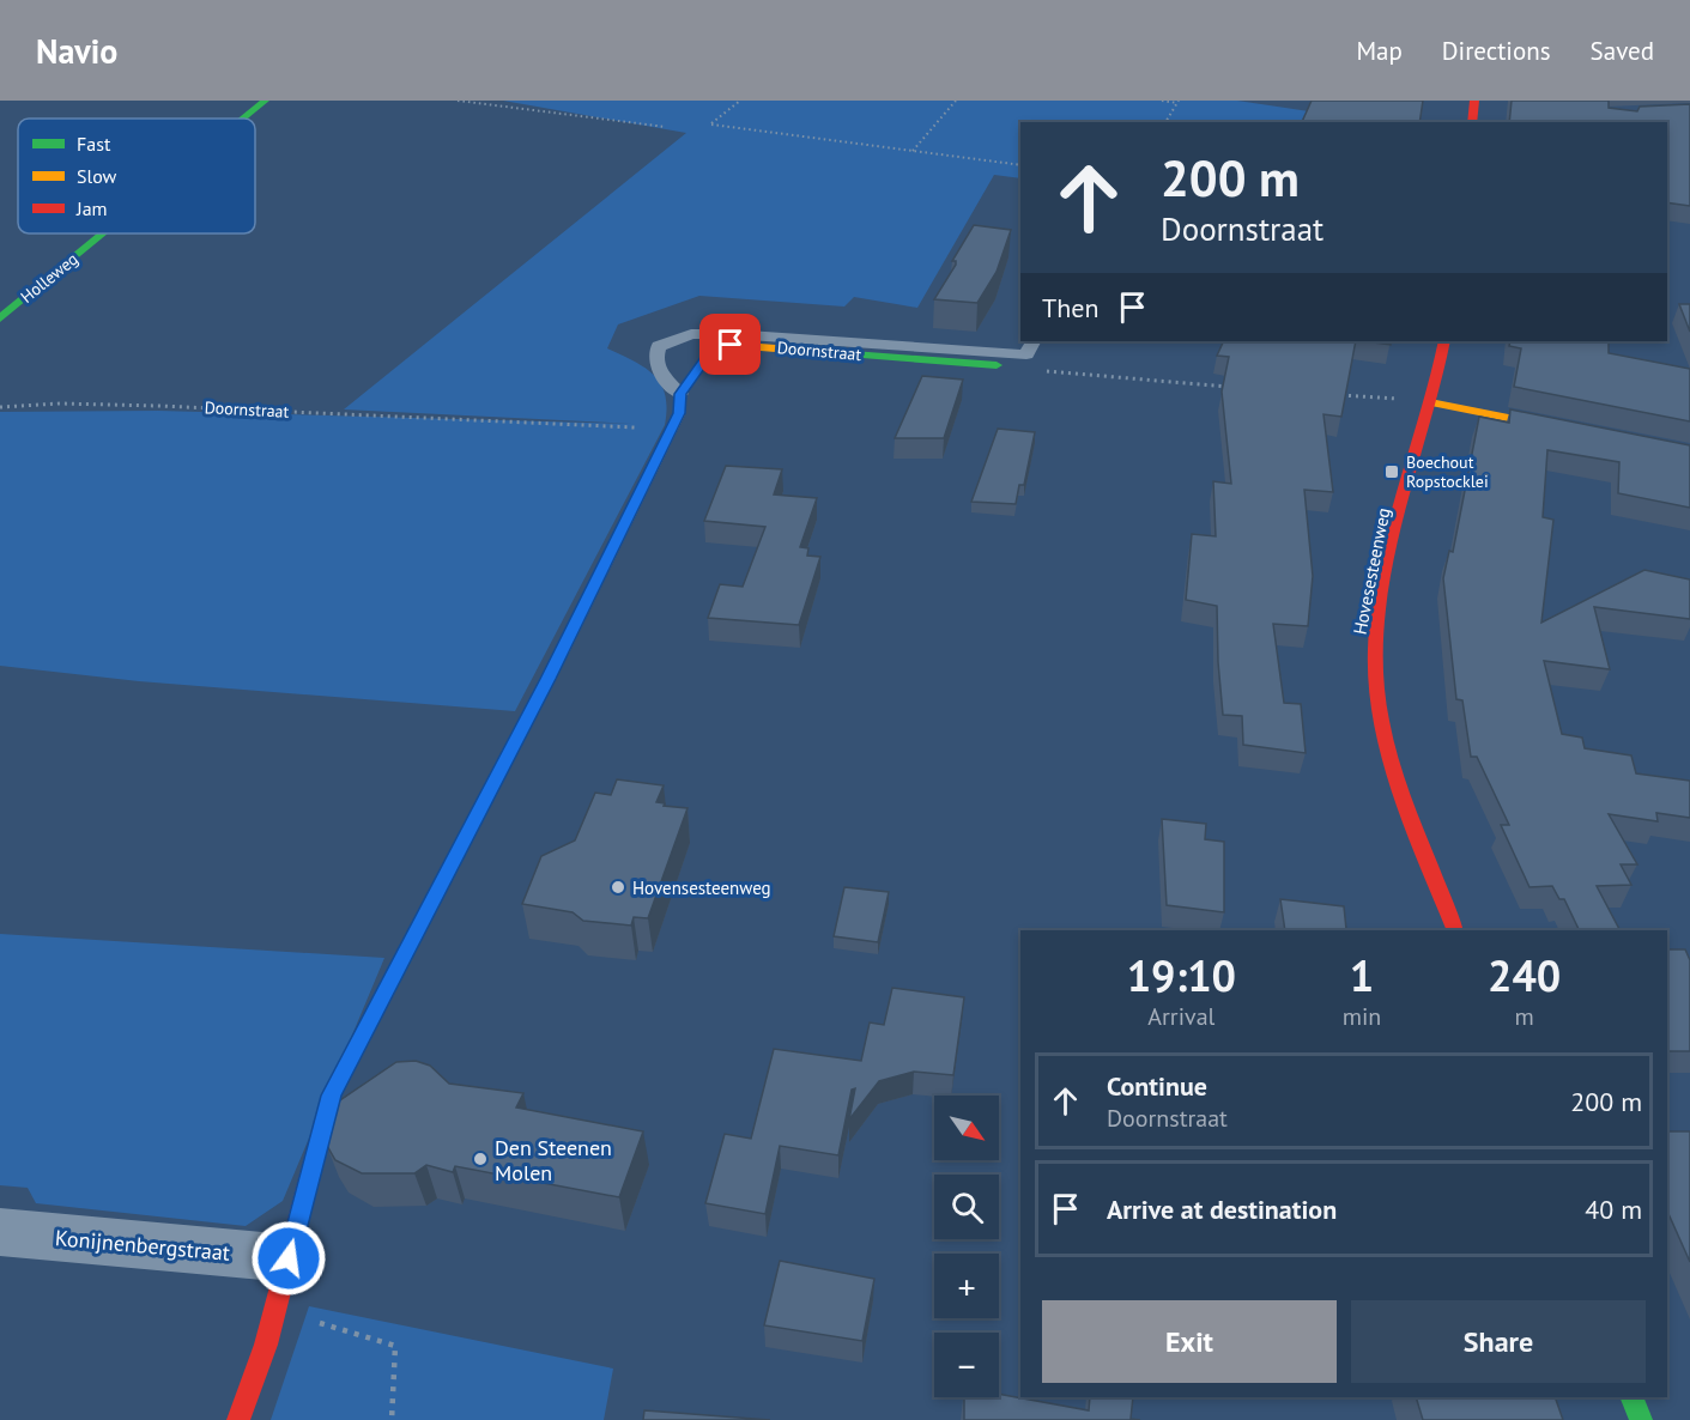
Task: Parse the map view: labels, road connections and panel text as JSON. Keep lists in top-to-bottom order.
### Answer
{
  "streets": {
    "street": [
      "Holleweg",
      "Doornstraat",
      "Hovesesteenweg",
      "Konijnenbergstraat"
    ]
  },
  "places": {
    "transit": ["Boechout Ropstocklei"],
    "other": ["Hovensesteenweg", "Den Steenen Molen"]
  },
  "legend": ["Fast", "Slow", "Jam"],
  "north": "bottom right",
  "page": {
    "header": "Navio",
    "nav": ["Map", "Directions", "Saved"],
    "turn": ["200 m", "Doornstraat"],
    "then": "Then",
    "eta": [
      "19:10",
      "Arrival",
      "1",
      "min",
      "240",
      "m"
    ],
    "list": [
      {
        "name": "Continue",
        "note": "Doornstraat",
        "value": "200 m"
      },
      {
        "name": "Arrive at destination",
        "value": "40 m"
      }
    ],
    "map_buttons": ["+", "−"],
    "buttons": ["Exit", "Share"]
  }
}
